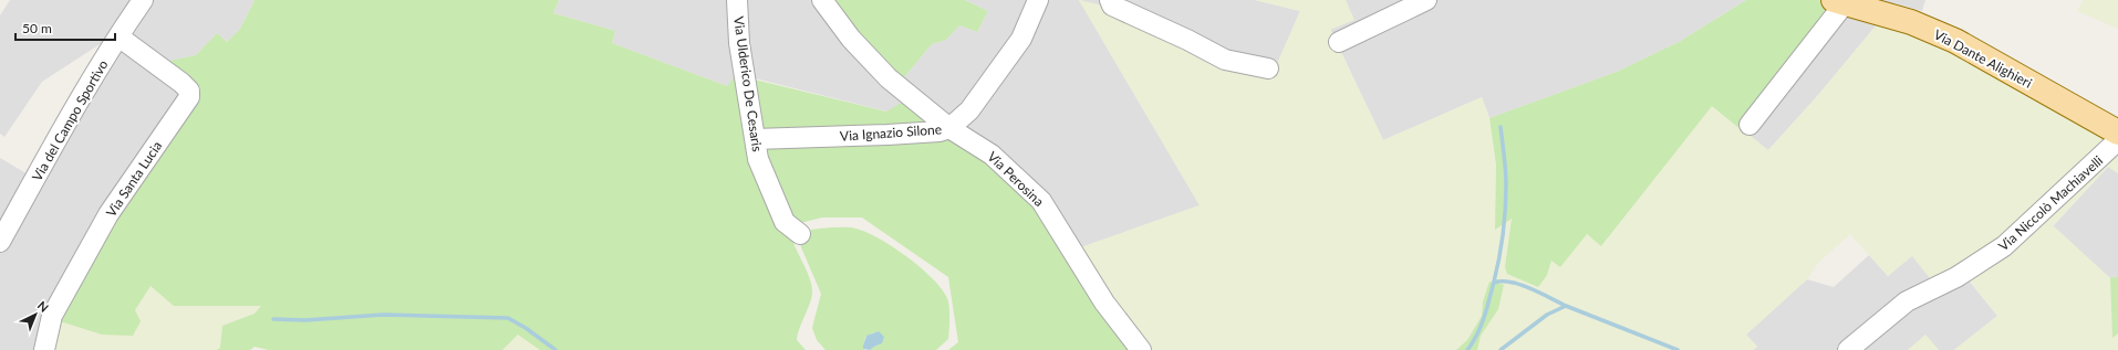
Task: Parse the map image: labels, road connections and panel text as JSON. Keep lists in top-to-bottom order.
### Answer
{
  "streets": {
    "main road": ["Via Dante Alighieri"],
    "street": [
      "Via Ulderico De Cesaris",
      "Via del Campo Sportivo",
      "Via Ignazio Silone",
      "Via Santa Lucia",
      "Via Perosina",
      "Via Niccolò Machiavelli"
    ]
  },
  "crossings": [
    ["Via Ulderico De Cesaris", "Via Ignazio Silone"],
    ["Via del Campo Sportivo", "Via Santa Lucia"],
    ["Via Ignazio Silone", "Via Perosina"]
  ],
  "scale_bar": "50 m",
  "north": "top right"
}
